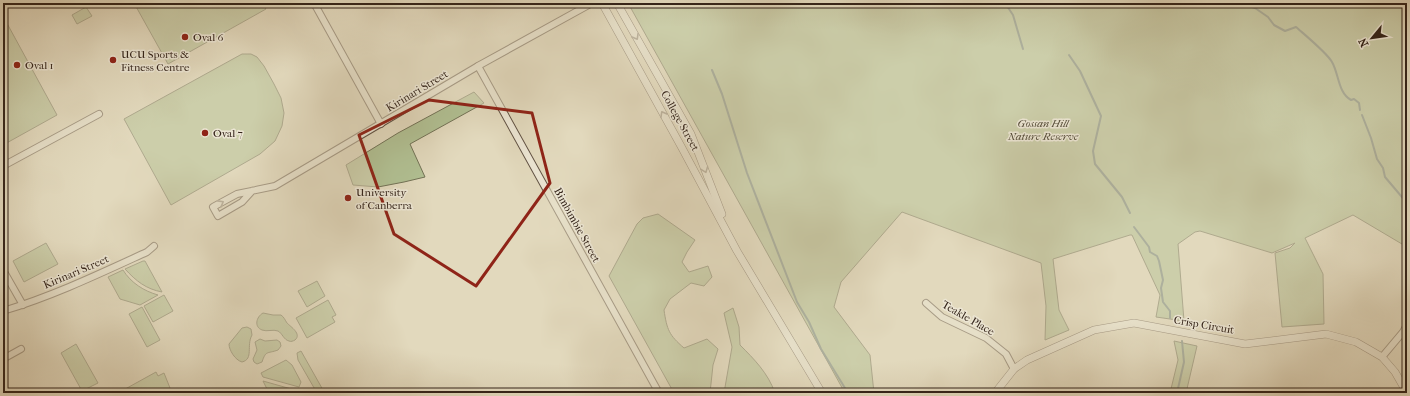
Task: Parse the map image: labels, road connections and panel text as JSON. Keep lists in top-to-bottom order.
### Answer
{
  "streets": {
    "street": [
      "Kirinari Street",
      "College Street",
      "Bimbimbie Street",
      "Teakle Place",
      "Crisp Circuit"
    ]
  },
  "crossings": [
    ["Kirinari Street", "Bimbimbie Street"],
    ["Teakle Place", "Crisp Circuit"]
  ],
  "parks": ["Gossan Hill Nature Reserve"],
  "places": [
    "Oval 6",
    "UCU Sports & Fitness Centre",
    "Oval 1",
    "Oval 7",
    "University of Canberra"
  ],
  "north": "bottom left"
}
